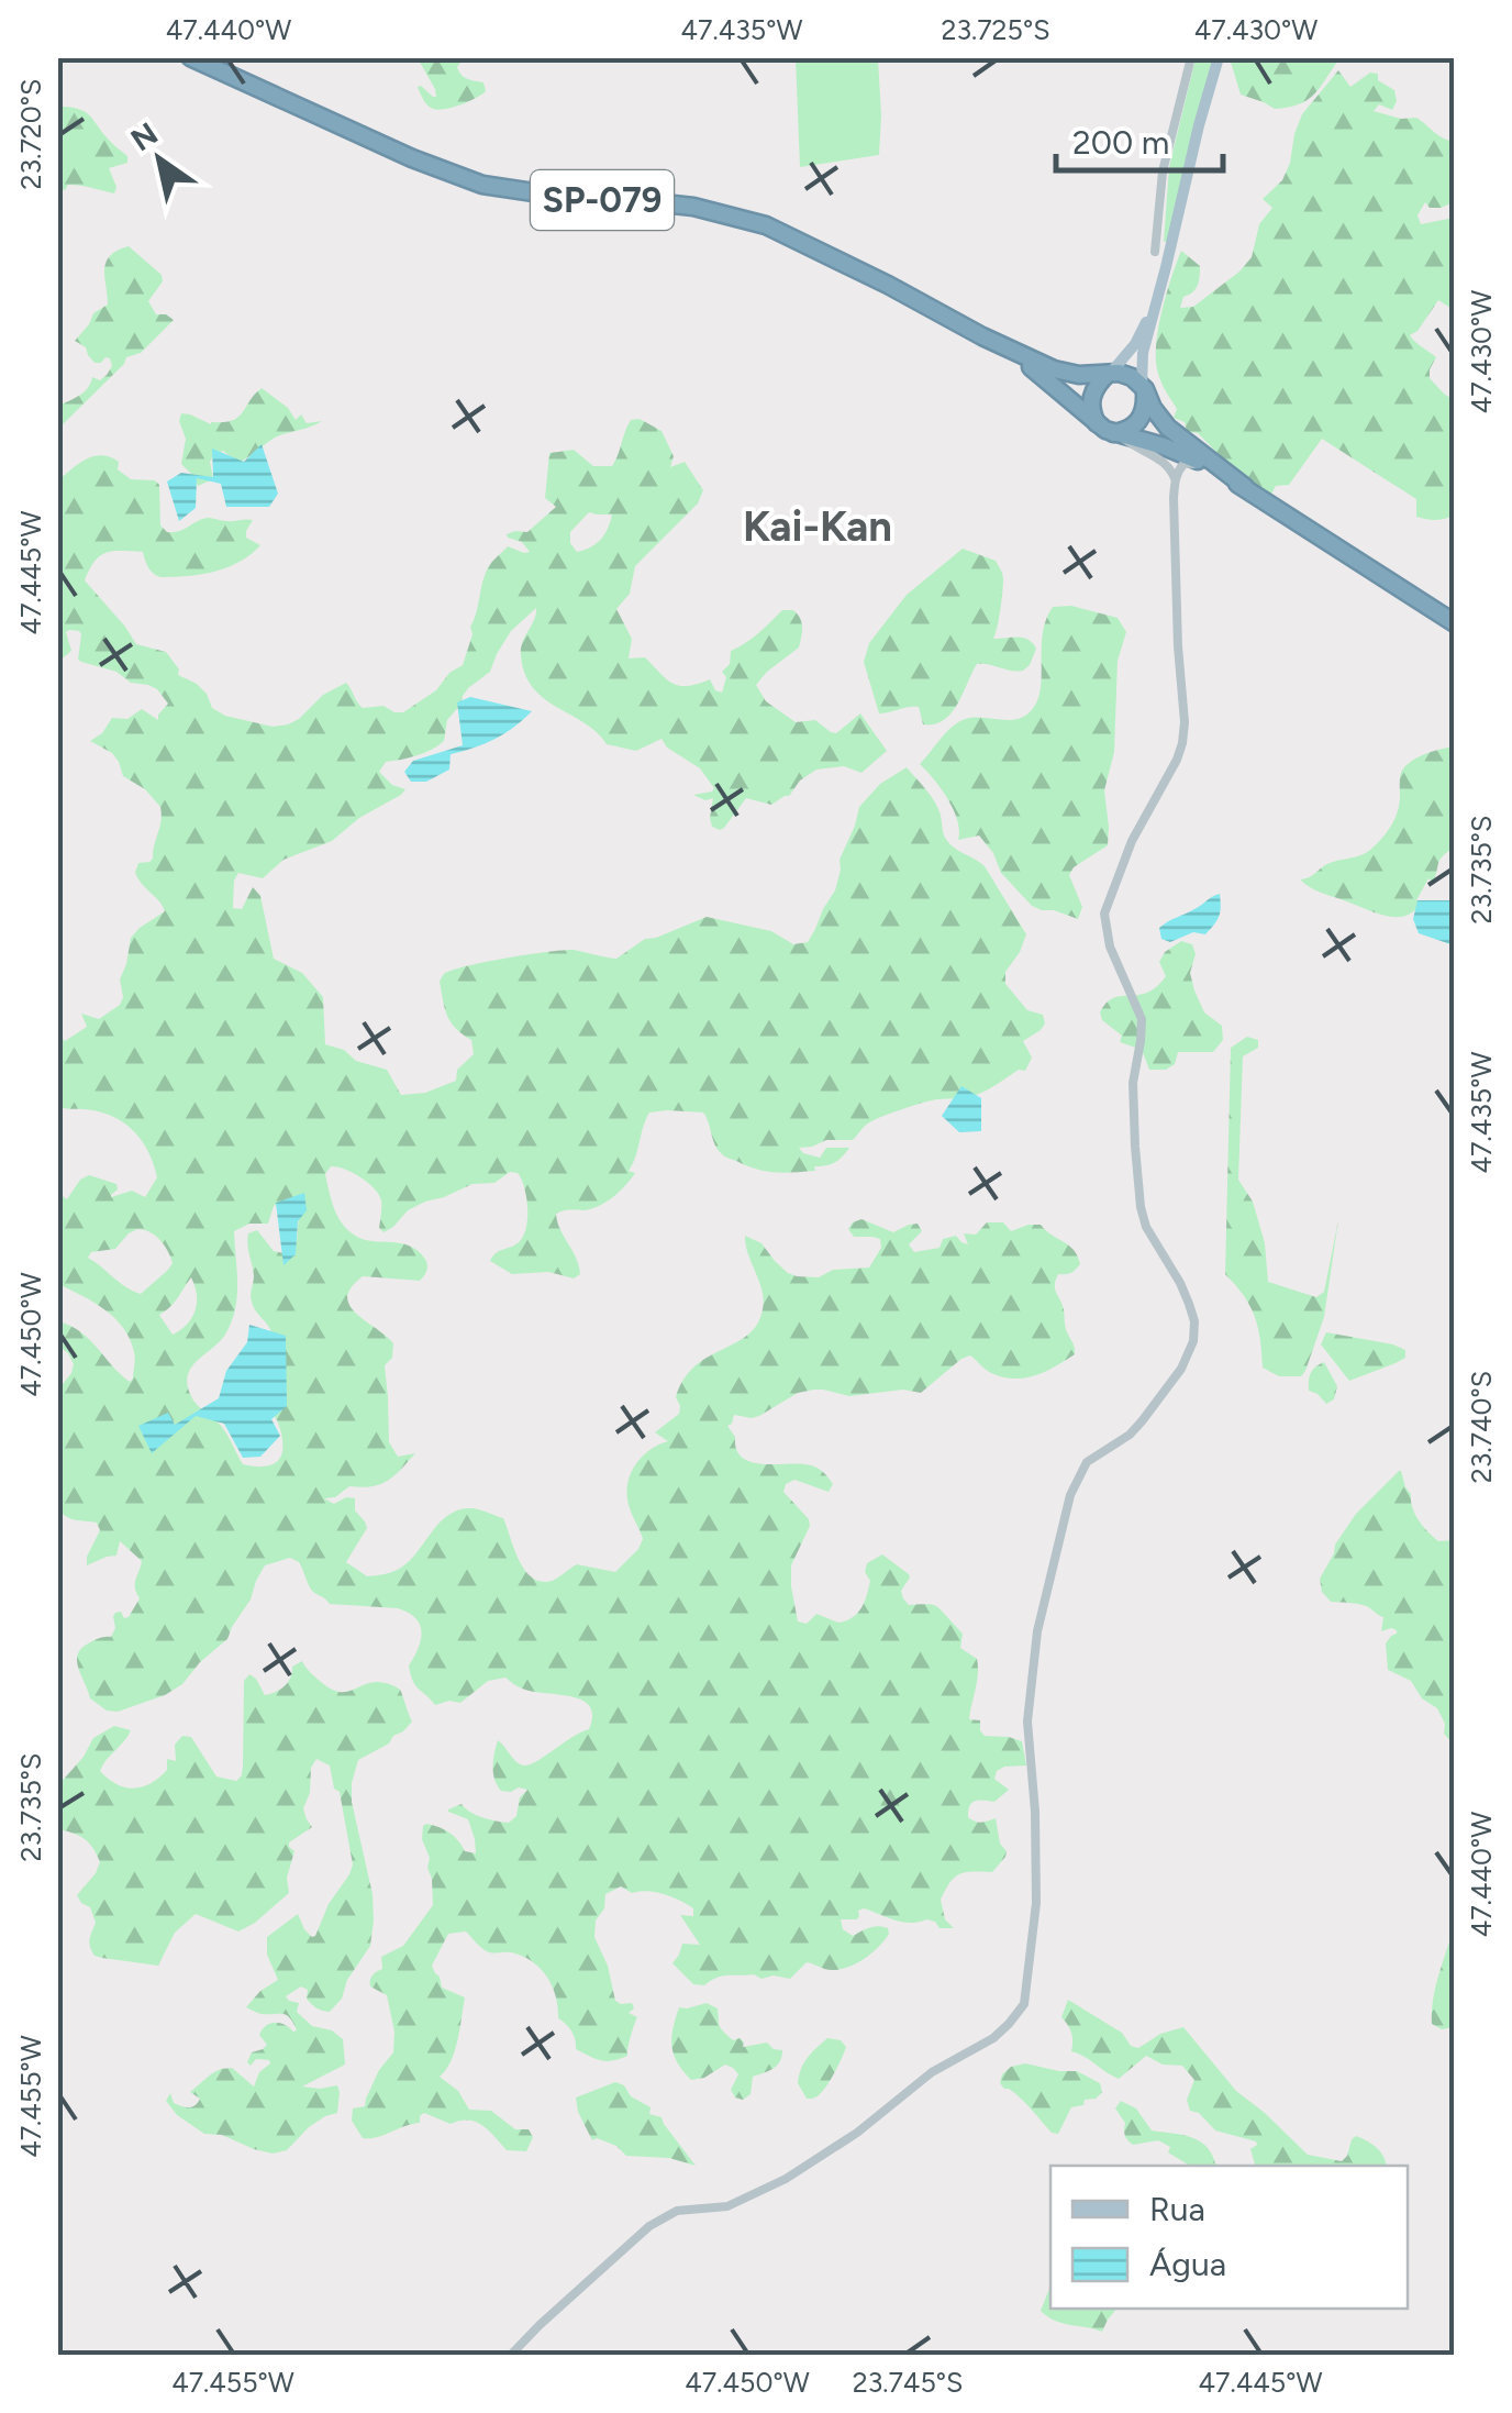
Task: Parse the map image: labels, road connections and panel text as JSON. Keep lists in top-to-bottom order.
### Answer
{
  "streets": {
    "highway": ["SP-079"]
  },
  "districts": ["Kai-Kan"],
  "legend": ["Rua", "Água"],
  "scale_bar": "200 m",
  "north": "top left",
  "coordinates": [
    "47.440°W",
    "47.435°W",
    "23.725°S",
    "47.430°W",
    "23.720°S",
    "47.445°W",
    "23.735°S",
    "47.450°W",
    "23.740°S",
    "47.455°W",
    "23.745°S"
  ]
}
